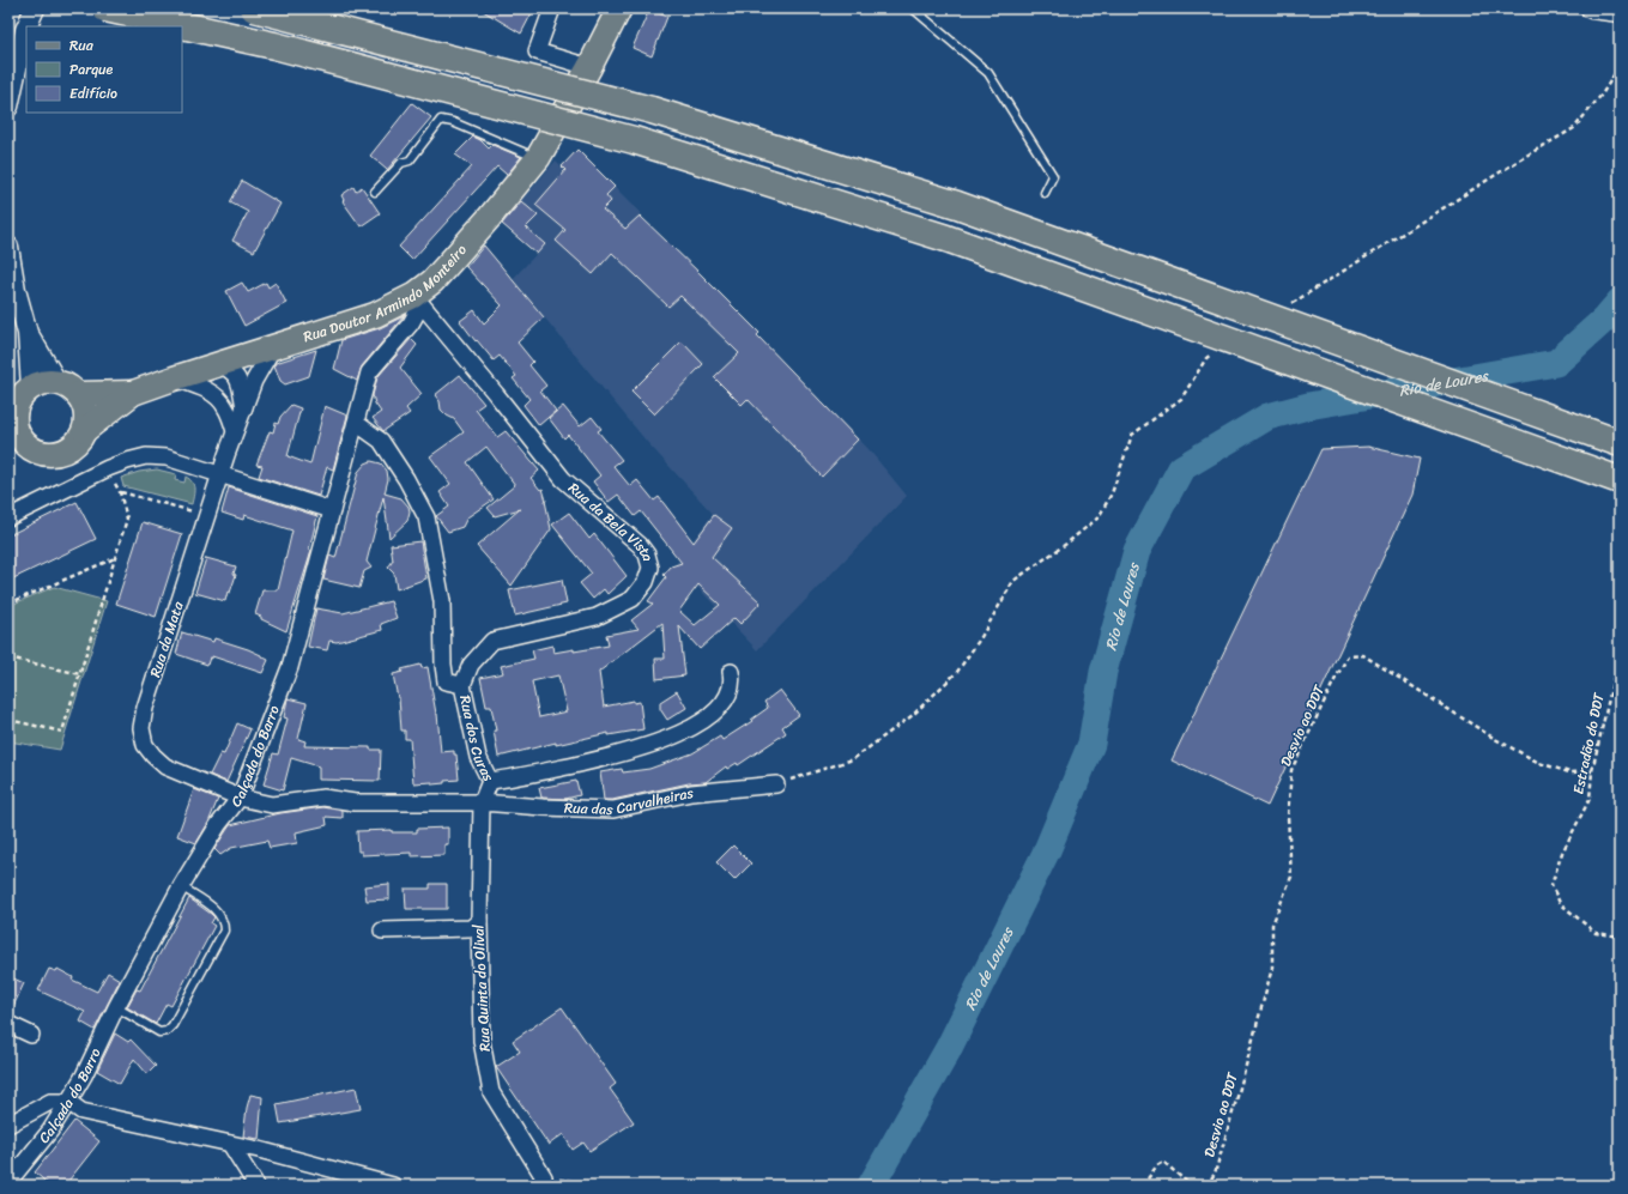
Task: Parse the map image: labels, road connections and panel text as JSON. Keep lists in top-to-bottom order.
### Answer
{
  "streets": {
    "main road": ["Rua Doutor Armindo Monteiro"],
    "street": [
      "Rua da Bela Vista",
      "Rua da Mata",
      "Rua dos Curas",
      "Calçada do Barro",
      "Rua das Carvalheiras",
      "Rua Quinta do Olival"
    ],
    "path": ["Desvio ao DDT", "Estradão do DDT"]
  },
  "crossings": [
    ["Rua Doutor Armindo Monteiro", "Rua da Bela Vista"],
    ["Rua Doutor Armindo Monteiro", "Rua da Mata"],
    ["Rua Doutor Armindo Monteiro", "Calçada do Barro"],
    ["Rua da Bela Vista", "Rua dos Curas"],
    ["Rua da Bela Vista", "Calçada do Barro"],
    ["Rua da Mata", "Calçada do Barro"],
    ["Rua da Mata", "Rua das Carvalheiras"],
    ["Desvio ao DDT", "Estradão do DDT"],
    ["Rua dos Curas", "Calçada do Barro"],
    ["Calçada do Barro", "Rua das Carvalheiras"],
    ["Rua das Carvalheiras", "Rua Quinta do Olival"]
  ],
  "water": ["Rio de Loures"],
  "legend": ["Rua", "Parque", "Edifício"]
}
